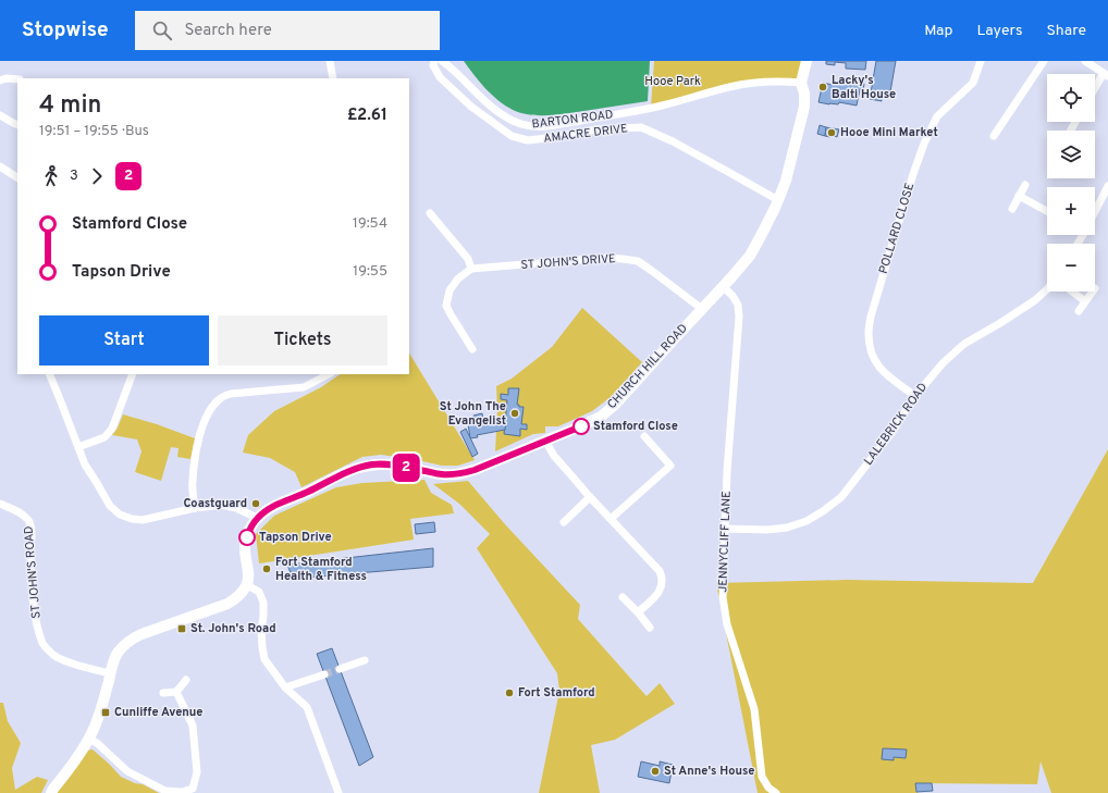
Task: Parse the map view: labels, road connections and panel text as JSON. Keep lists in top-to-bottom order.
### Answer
{
  "streets": {
    "street": [
      "BARTON ROAD",
      "AMACRE DRIVE",
      "POLLARD CLOSE",
      "ST JOHN'S DRIVE",
      "CHURCH HILL ROAD",
      "LALEBRICK ROAD",
      "JENNYCLIFF LANE",
      "ST JOHN'S ROAD"
    ]
  },
  "crossings": [
    ["BARTON ROAD", "CHURCH HILL ROAD"],
    ["AMACRE DRIVE", "CHURCH HILL ROAD"],
    ["POLLARD CLOSE", "LALEBRICK ROAD"],
    ["ST JOHN'S DRIVE", "CHURCH HILL ROAD"],
    ["CHURCH HILL ROAD", "JENNYCLIFF LANE"],
    ["LALEBRICK ROAD", "JENNYCLIFF LANE"]
  ],
  "parks": ["Hooe Park"],
  "places": {
    "other": [
      "Lacky's Balti House",
      "Hooe Mini Market",
      "St John The Evangelist",
      "Stamford Close",
      "Coastguard",
      "Tapson Drive",
      "Fort Stamford Health & Fitness",
      "Fort Stamford",
      "St Anne's House"
    ],
    "transit": ["St. John's Road", "Cunliffe Avenue"]
  },
  "lines": ["bus line 2"],
  "page": {
    "header": "Stopwise",
    "search": "Search here",
    "nav": ["Map", "Layers", "Share"],
    "on_map": "2",
    "map_buttons": ["+", "−"],
    "heading": ["4 min", "19:51 – 19:55 · Bus", "£2.61"],
    "legs": ["3", "2"],
    "list": [
      {
        "name": "Stamford Close",
        "value": "19:54"
      },
      {
        "name": "Tapson Drive",
        "value": "19:55"
      }
    ],
    "buttons": ["Start", "Tickets"]
  }
}
